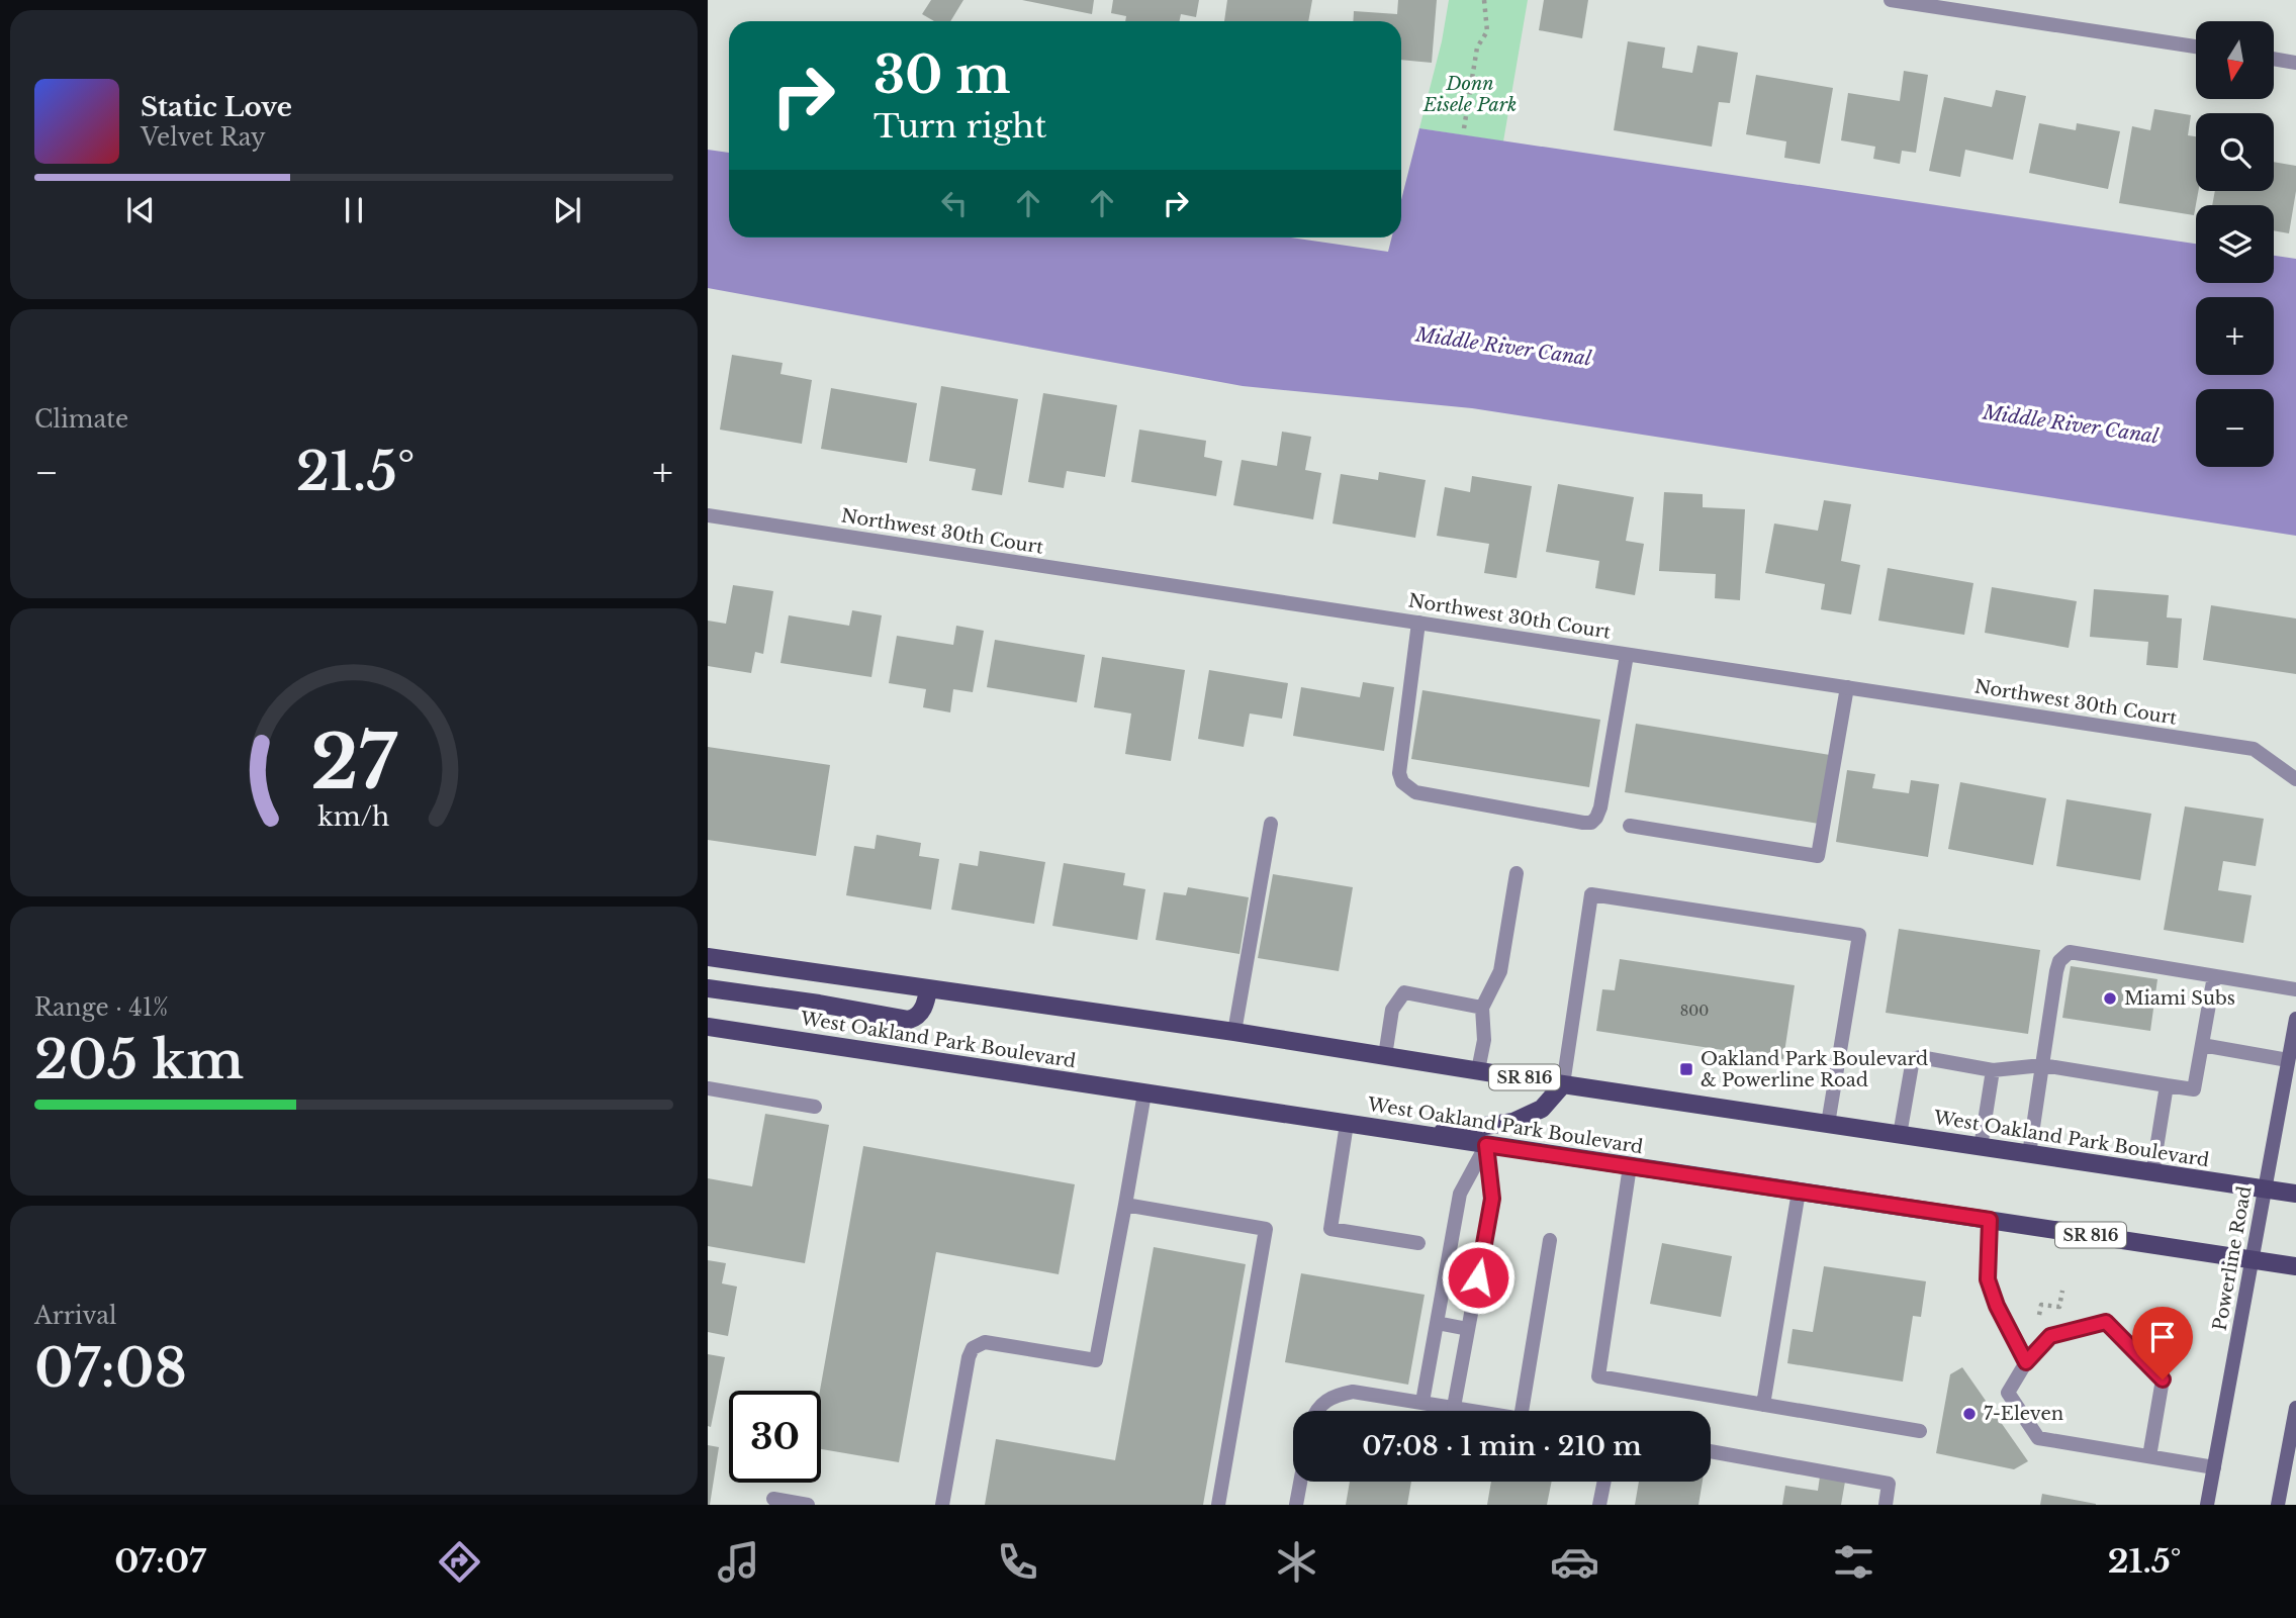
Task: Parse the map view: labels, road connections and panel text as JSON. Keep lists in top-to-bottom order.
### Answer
{
  "streets": {
    "main road": ["West Oakland Park Boulevard", "SR 816", "Powerline Road"],
    "street": ["Northwest 30th Court"]
  },
  "crossings": [
    ["West Oakland Park Boulevard", "Powerline Road"]
  ],
  "water": ["Middle River Canal"],
  "parks": ["Donn Eisele Park"],
  "places": {
    "other": ["Miami Subs", "7-Eleven"],
    "transit": ["Oakland Park Boulevard & Powerline Road"]
  },
  "house_numbers": ["800"],
  "north": "bottom",
  "page": {
    "map_buttons": ["+", "−"],
    "turn": ["30 m", "Turn right"],
    "song": ["Static Love", "Velvet Ray"],
    "tile": [
      "Climate",
      ["Range · 41%", "205 km"],
      ["Arrival", "07:08"]
    ],
    "heat": ["−", "21.5°", "+"],
    "limit": "30",
    "trip": "07:08 · 1 min · 210 m",
    "tabs": ["07:07", "21.5°"],
    "gauge": ["27", "km/h"]
  }
}
